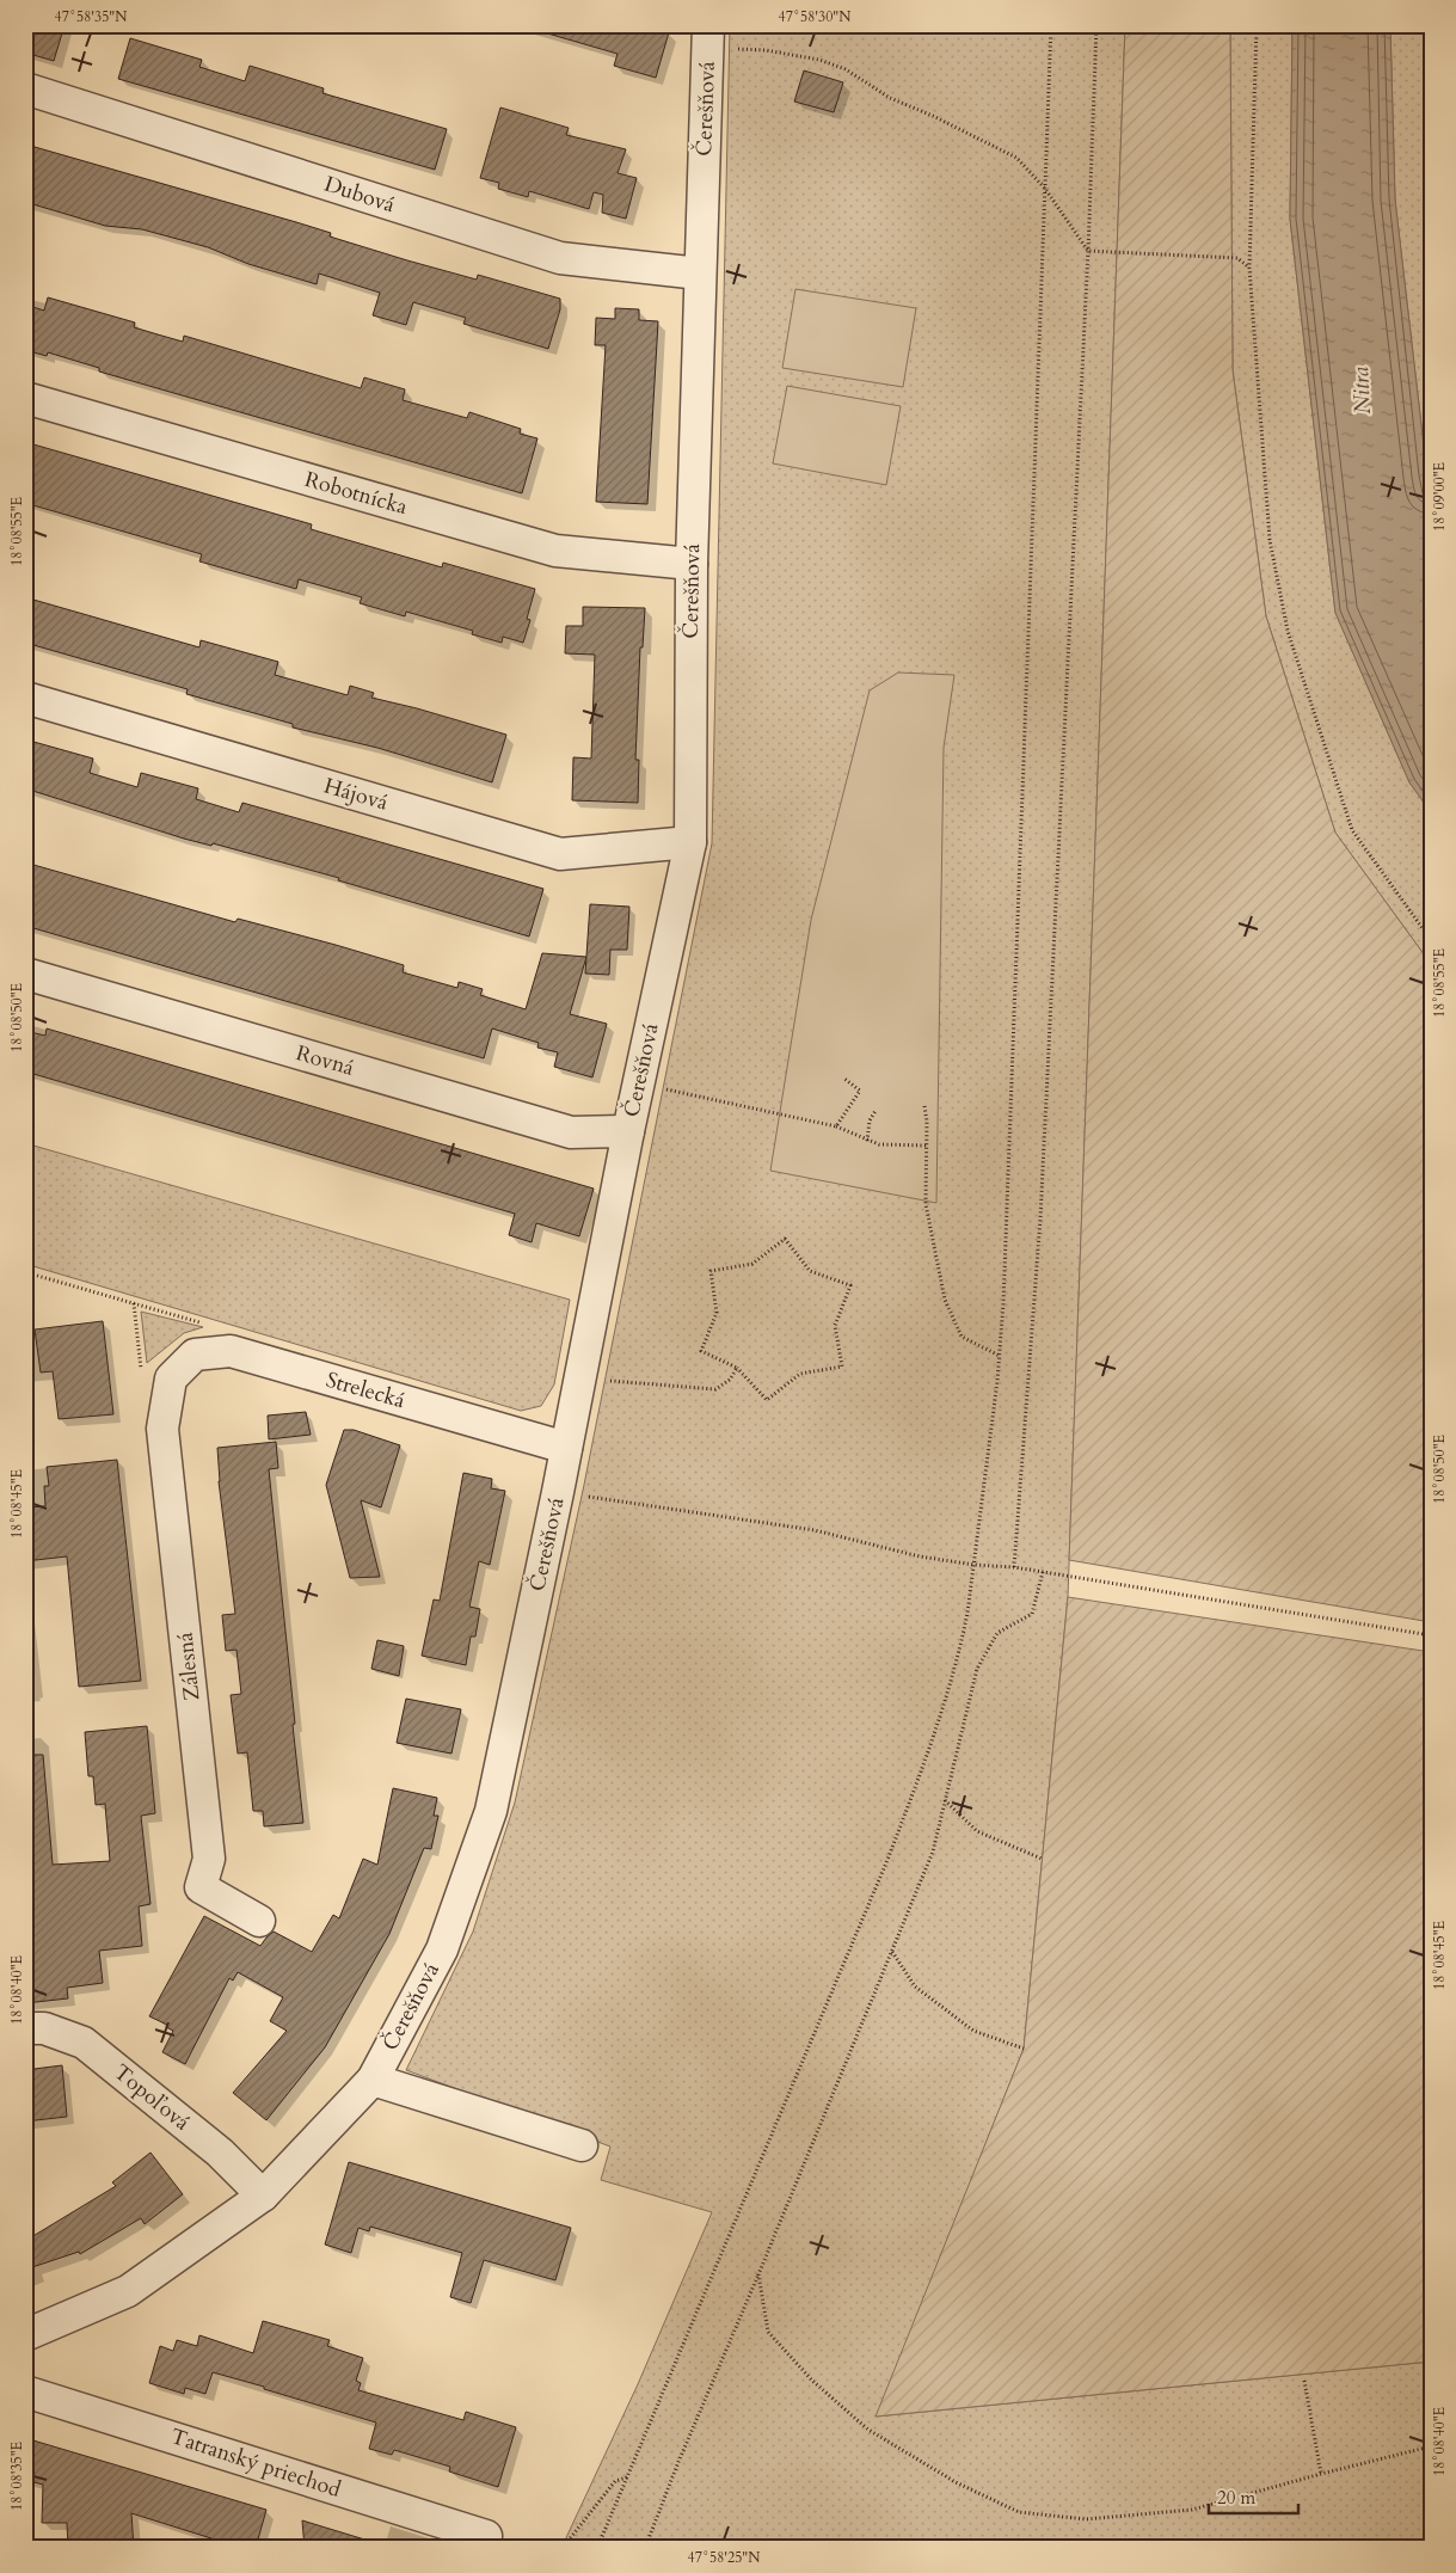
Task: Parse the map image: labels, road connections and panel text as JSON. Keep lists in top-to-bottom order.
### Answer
{
  "streets": {
    "street": [
      "Čerešňová",
      "Dubová",
      "Robotnícka",
      "Hájová",
      "Rovná",
      "Strelecká",
      "Zálesná",
      "Topoľová",
      "Tatranský priechod"
    ]
  },
  "crossings": [
    ["Čerešňová", "Dubová"],
    ["Čerešňová", "Robotnícka"],
    ["Čerešňová", "Hájová"],
    ["Čerešňová", "Rovná"],
    ["Čerešňová", "Strelecká"],
    ["Čerešňová", "Topoľová"],
    ["Strelecká", "Zálesná"]
  ],
  "water": ["Nitra"],
  "scale_bar": "20 m",
  "coordinates": [
    "47°58'35\"N",
    "47°58'30\"N",
    "18°09'00\"E",
    "18°08'55\"E",
    "18°08'50\"E",
    "18°08'45\"E",
    "18°08'40\"E",
    "18°08'35\"E",
    "47°58'25\"N"
  ]
}
